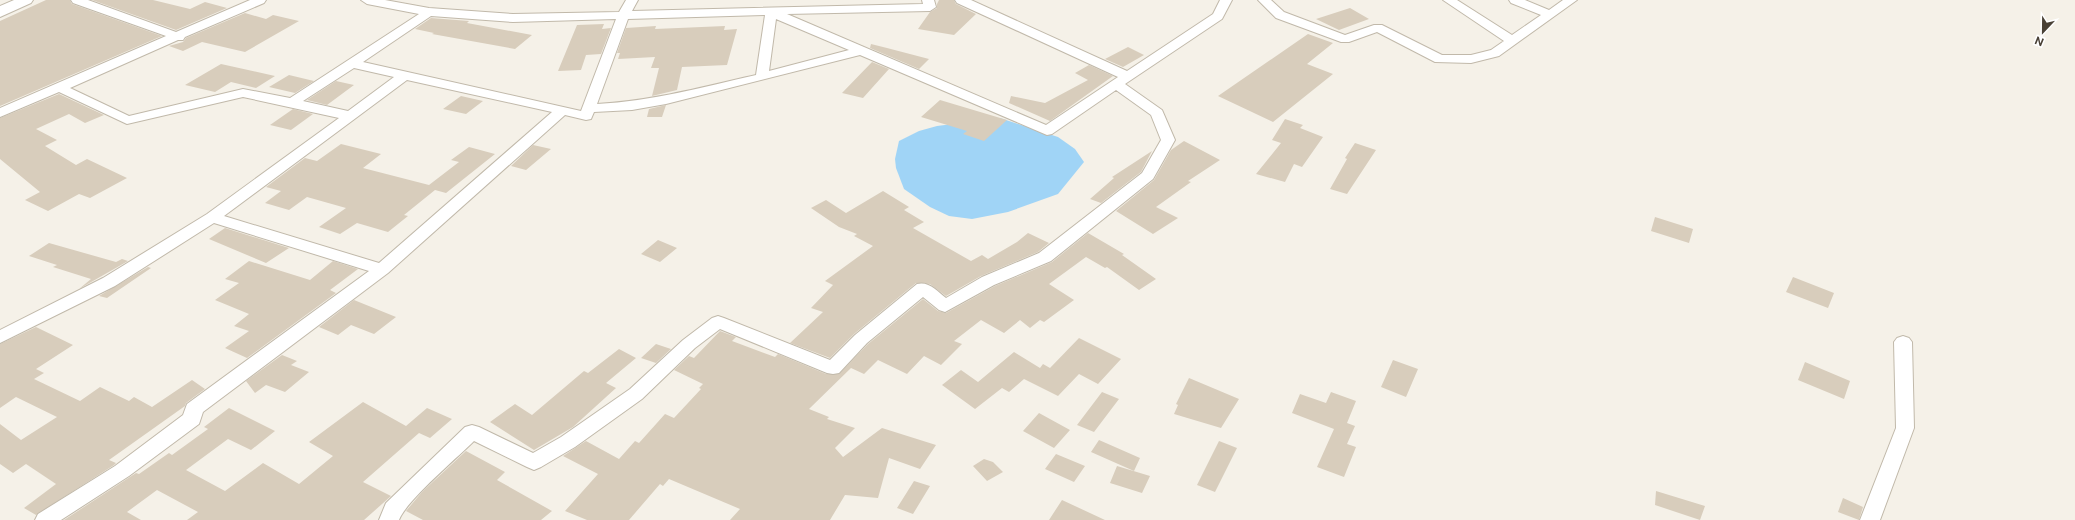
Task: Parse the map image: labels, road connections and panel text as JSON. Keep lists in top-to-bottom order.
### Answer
{
  "north": "bottom"
}
